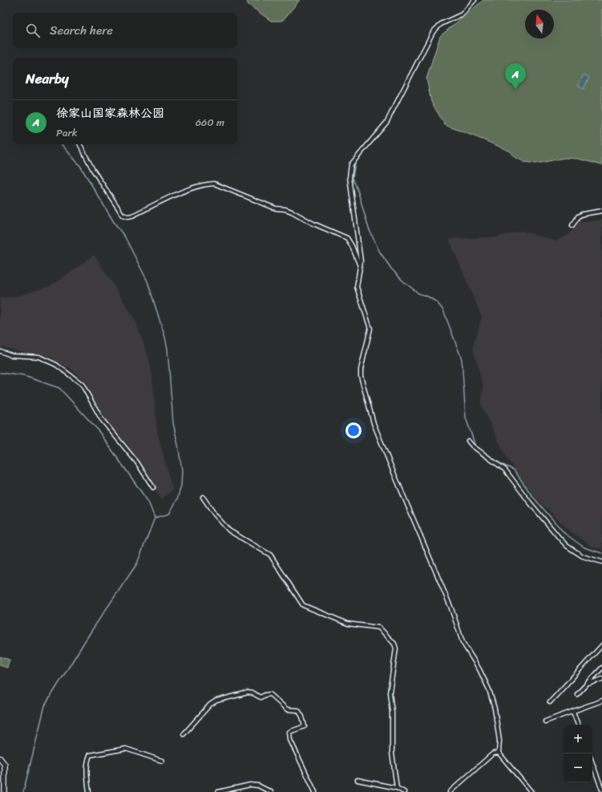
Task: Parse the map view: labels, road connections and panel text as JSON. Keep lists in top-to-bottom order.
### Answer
{
  "north": "top",
  "page": {
    "search": "Search here",
    "heading": "Nearby",
    "pins": "A",
    "list": [
      {
        "mark": "A",
        "name": "徐家山国家森林公园",
        "note": "Park",
        "value": "660 m"
      }
    ],
    "map_buttons": ["+", "−"]
  }
}
